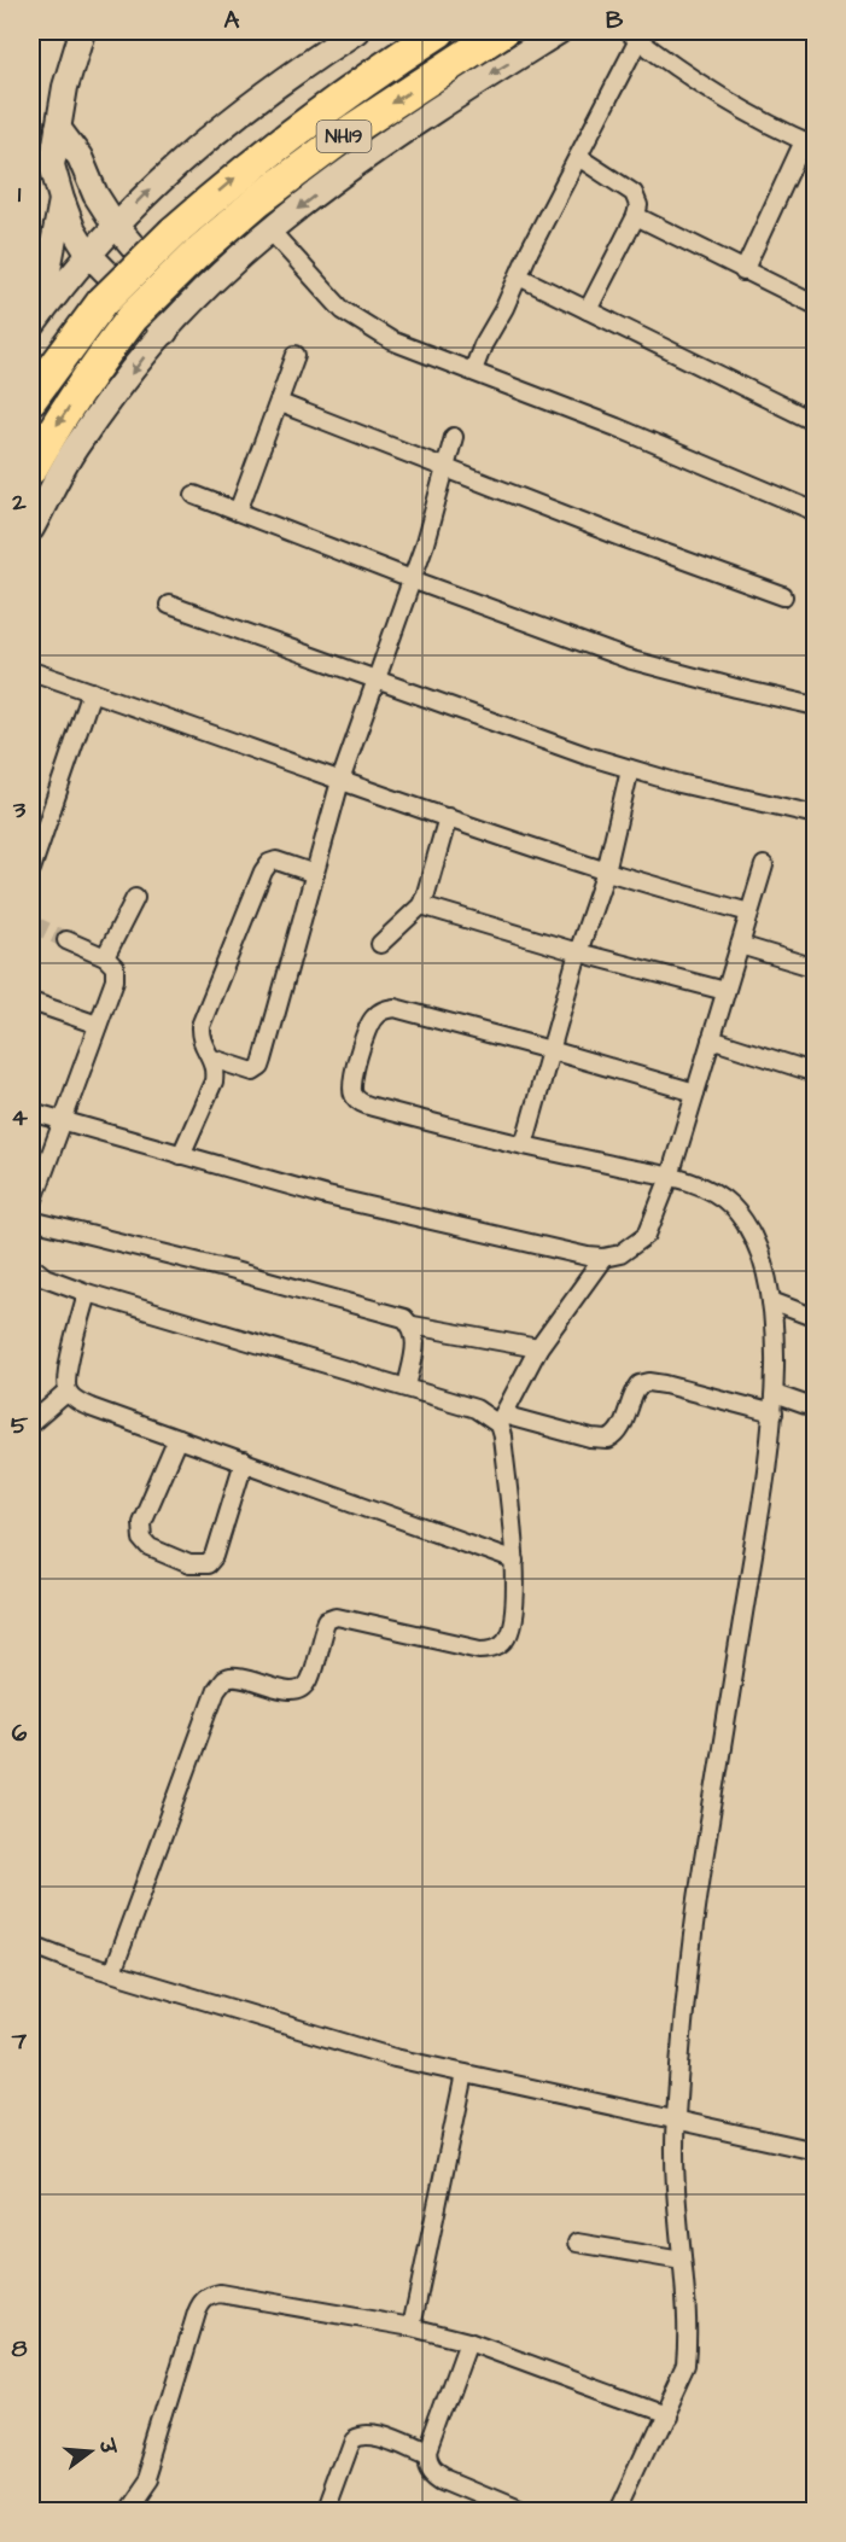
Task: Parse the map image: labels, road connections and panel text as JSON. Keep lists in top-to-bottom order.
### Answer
{
  "streets": {
    "highway": ["NH19"]
  },
  "north": "right",
  "grid": {
    "columns": ["A", "B"],
    "rows": [
      "1",
      "2",
      "3",
      "4",
      "5",
      "6",
      "7",
      "8"
    ]
  }
}
